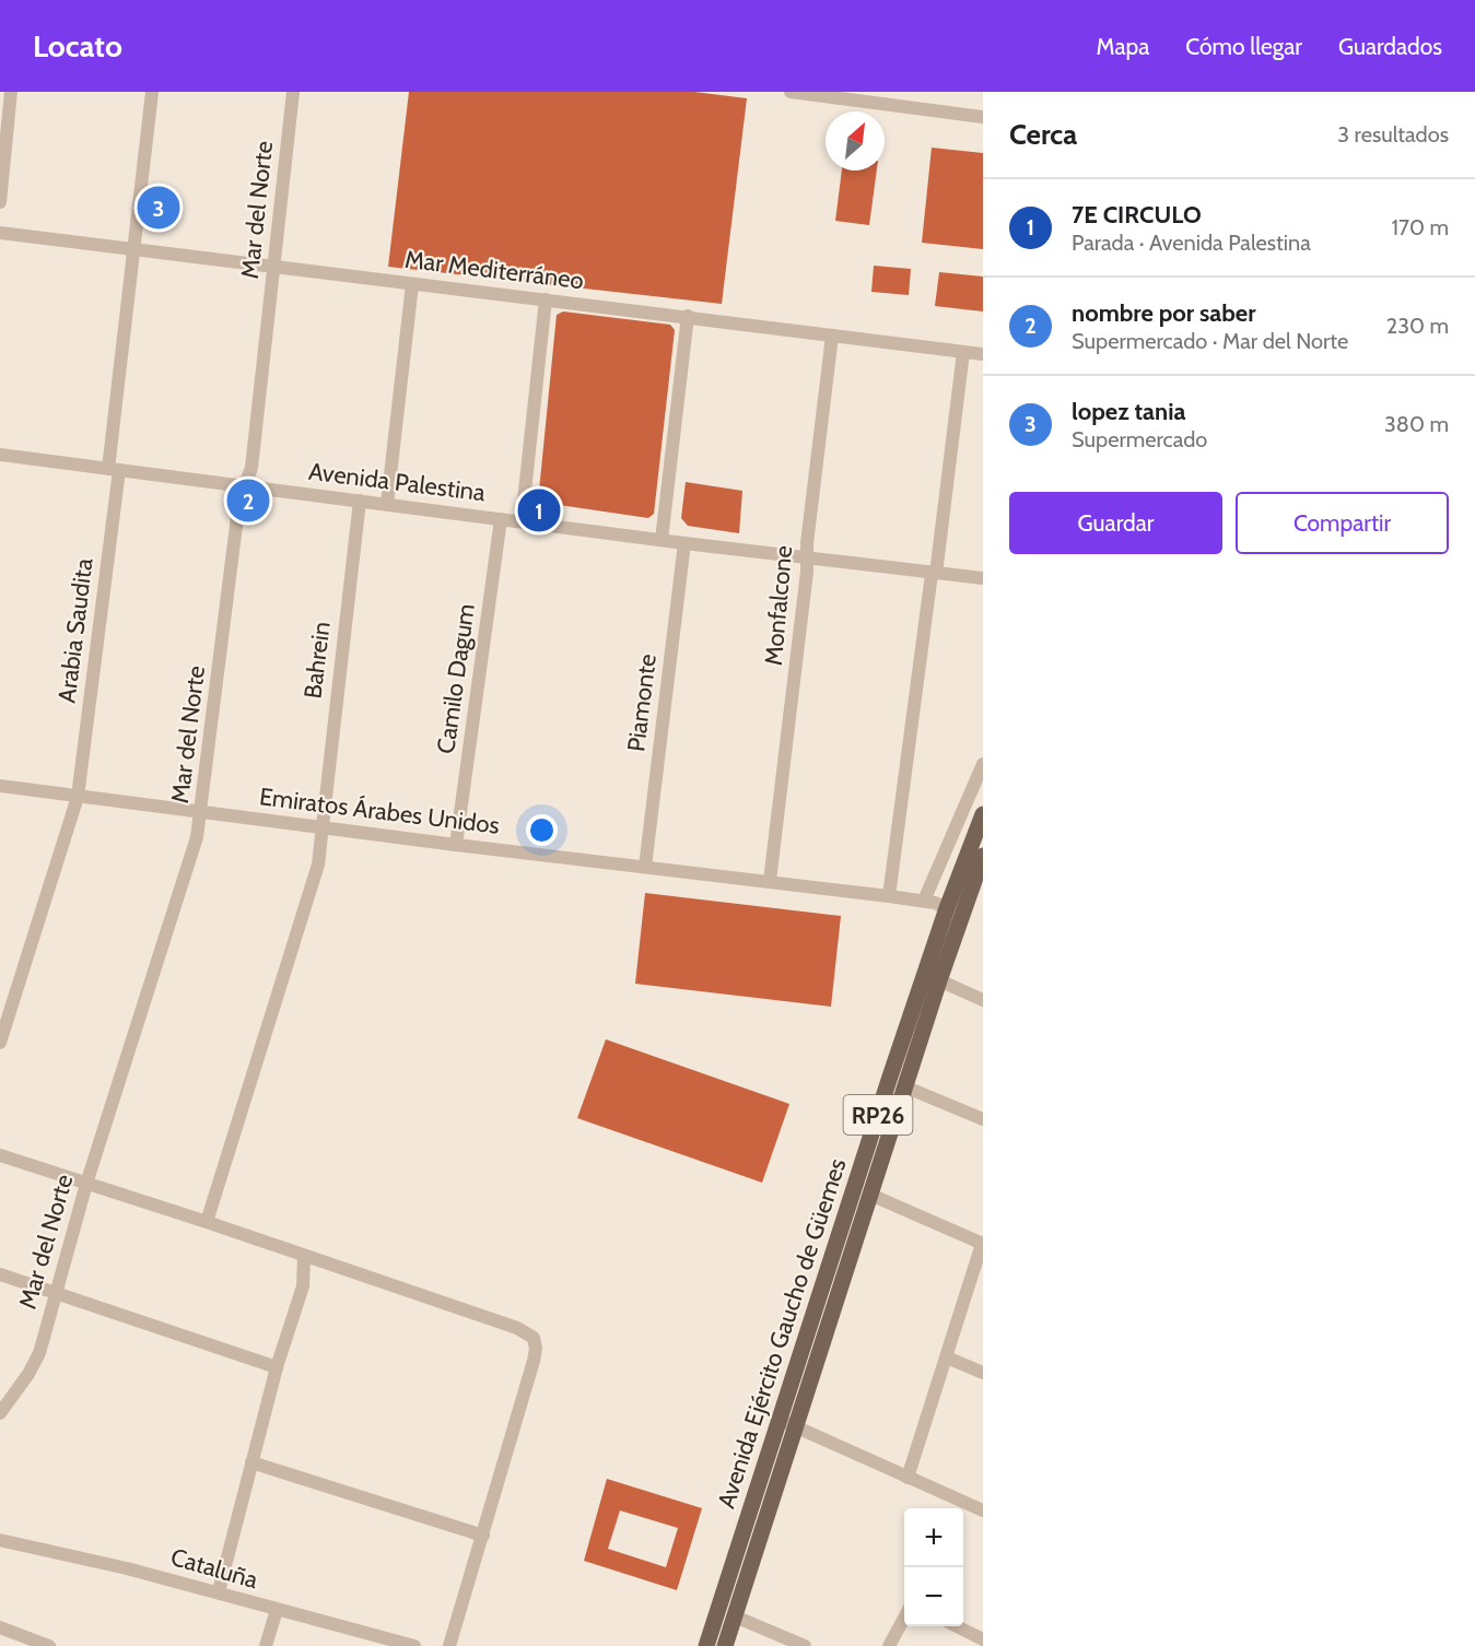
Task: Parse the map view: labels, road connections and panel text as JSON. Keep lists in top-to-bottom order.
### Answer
{
  "streets": {
    "main road": ["RP26", "Avenida Ejército Gaucho de Güemes"],
    "street": [
      "Mar del Norte",
      "Mar Mediterráneo",
      "Avenida Palestina",
      "Monfalcone",
      "Arabia Saudita",
      "Bahrein",
      "Camilo Dagum",
      "Piamonte",
      "Emiratos Árabes Unidos",
      "Cataluña"
    ]
  },
  "crossings": [
    ["Mar del Norte", "Mar Mediterráneo"],
    ["Mar del Norte", "Avenida Palestina"],
    ["Mar del Norte", "Emiratos Árabes Unidos"],
    ["Mar Mediterráneo", "Monfalcone"],
    ["Mar Mediterráneo", "Arabia Saudita"],
    ["Avenida Palestina", "Monfalcone"],
    ["Avenida Palestina", "Arabia Saudita"],
    ["Avenida Palestina", "Bahrein"],
    ["Avenida Palestina", "Camilo Dagum"],
    ["Avenida Palestina", "Piamonte"],
    ["Monfalcone", "Emiratos Árabes Unidos"],
    ["Arabia Saudita", "Emiratos Árabes Unidos"],
    ["Bahrein", "Emiratos Árabes Unidos"],
    ["Camilo Dagum", "Emiratos Árabes Unidos"],
    ["Piamonte", "Emiratos Árabes Unidos"],
    ["Emiratos Árabes Unidos", "Avenida Ejército Gaucho de Güemes"]
  ],
  "north": "top right",
  "page": {
    "header": "Locato",
    "nav": ["Mapa", "Cómo llegar", "Guardados"],
    "heading": ["Cerca", "3 resultados"],
    "list": [
      {
        "mark": "1",
        "name": "7E CIRCULO",
        "note": "Parada · Avenida Palestina",
        "value": "170 m"
      },
      {
        "mark": "2",
        "name": "nombre por saber",
        "note": "Supermercado · Mar del Norte",
        "value": "230 m"
      },
      {
        "mark": "3",
        "name": "lopez tania",
        "note": "Supermercado",
        "value": "380 m"
      }
    ],
    "pins": ["3", "2", "1"],
    "buttons": ["Guardar", "Compartir"],
    "map_buttons": ["+", "−"]
  }
}
